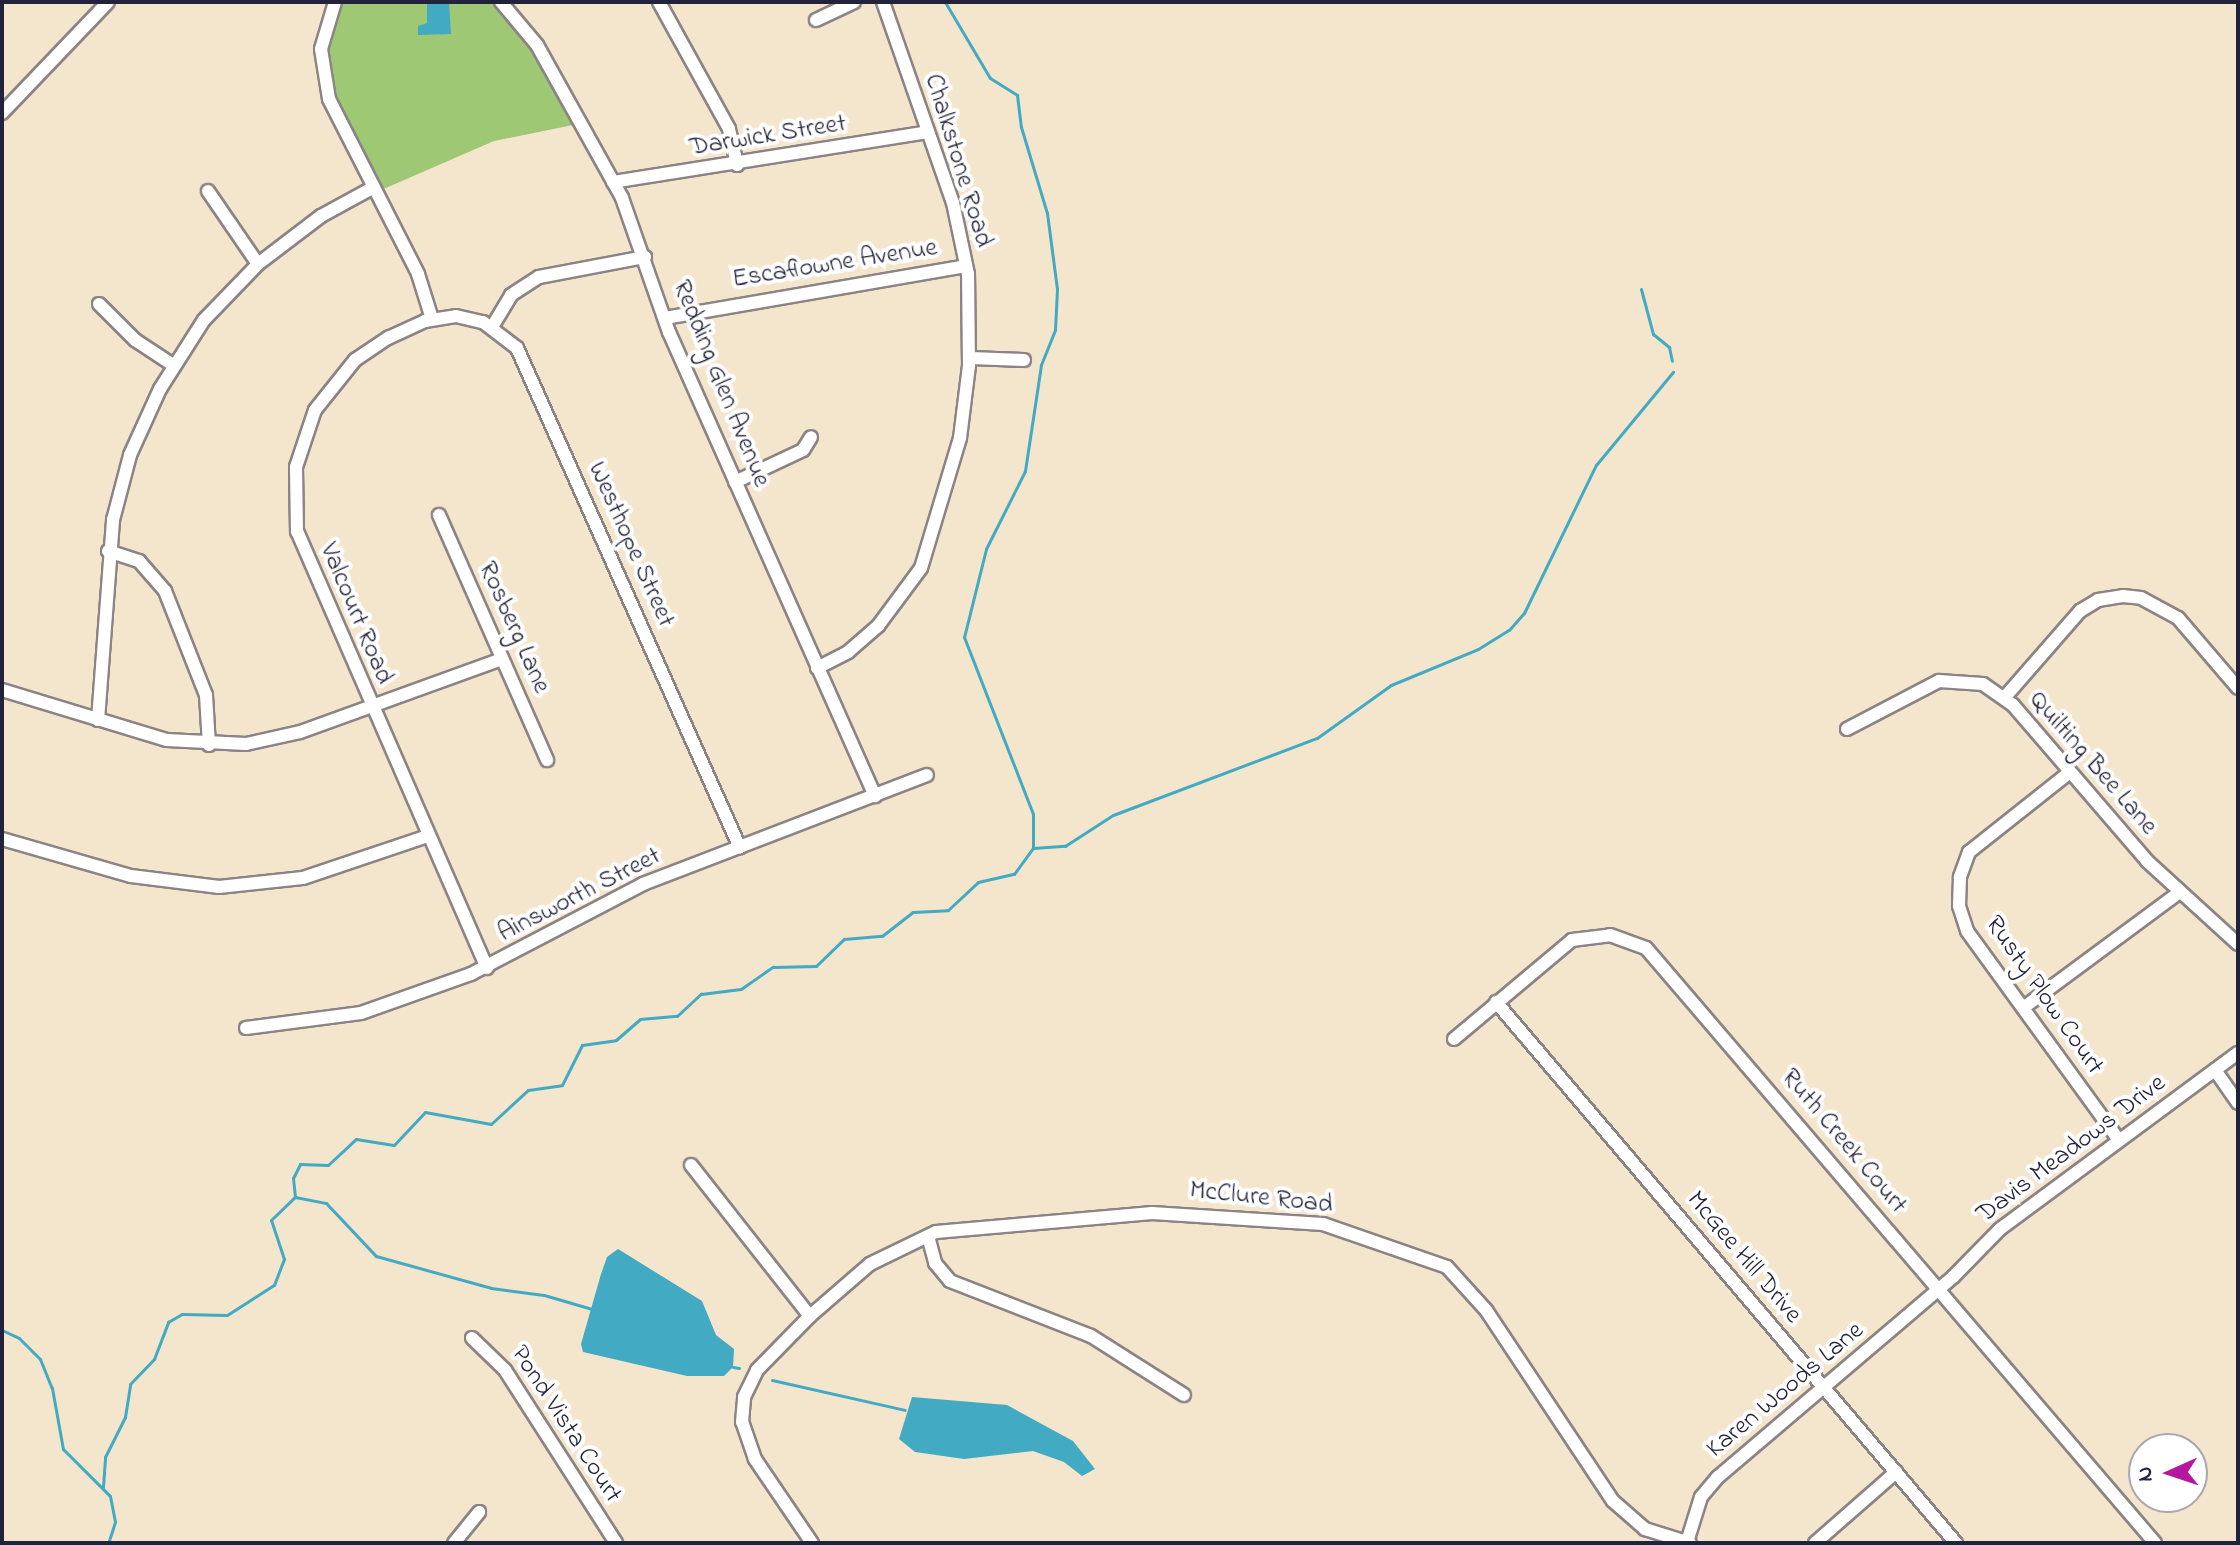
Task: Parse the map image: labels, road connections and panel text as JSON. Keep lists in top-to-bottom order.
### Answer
{
  "streets": {
    "street": [
      "Darwick Street",
      "Chalkstone Road",
      "Escaflowne Avenue",
      "Redding Glen Avenue",
      "Westhope Street",
      "Valcourt Road",
      "Rosberg Lane",
      "Quilting Bee Lane",
      "Ainsworth Street",
      "Rusty Plow Court",
      "Ruth Creek Court",
      "Davis Meadows Drive",
      "McClure Road",
      "McGee Hill Drive",
      "Karen Woods Lane",
      "Pond Vista Court"
    ]
  },
  "crossings": [
    ["Darwick Street", "Chalkstone Road"],
    ["Darwick Street", "Redding Glen Avenue"],
    ["Chalkstone Road", "Escaflowne Avenue"],
    ["Chalkstone Road", "Redding Glen Avenue"],
    ["Escaflowne Avenue", "Redding Glen Avenue"],
    ["Redding Glen Avenue", "Ainsworth Street"],
    ["Westhope Street", "Valcourt Road"],
    ["Westhope Street", "Ainsworth Street"],
    ["Valcourt Road", "Ainsworth Street"],
    ["Quilting Bee Lane", "Rusty Plow Court"],
    ["Rusty Plow Court", "Davis Meadows Drive"],
    ["Ruth Creek Court", "Davis Meadows Drive"],
    ["Ruth Creek Court", "McGee Hill Drive"],
    ["Ruth Creek Court", "Karen Woods Lane"],
    ["Davis Meadows Drive", "Karen Woods Lane"],
    ["McClure Road", "Karen Woods Lane"],
    ["McGee Hill Drive", "Karen Woods Lane"]
  ],
  "north": "left"
}
